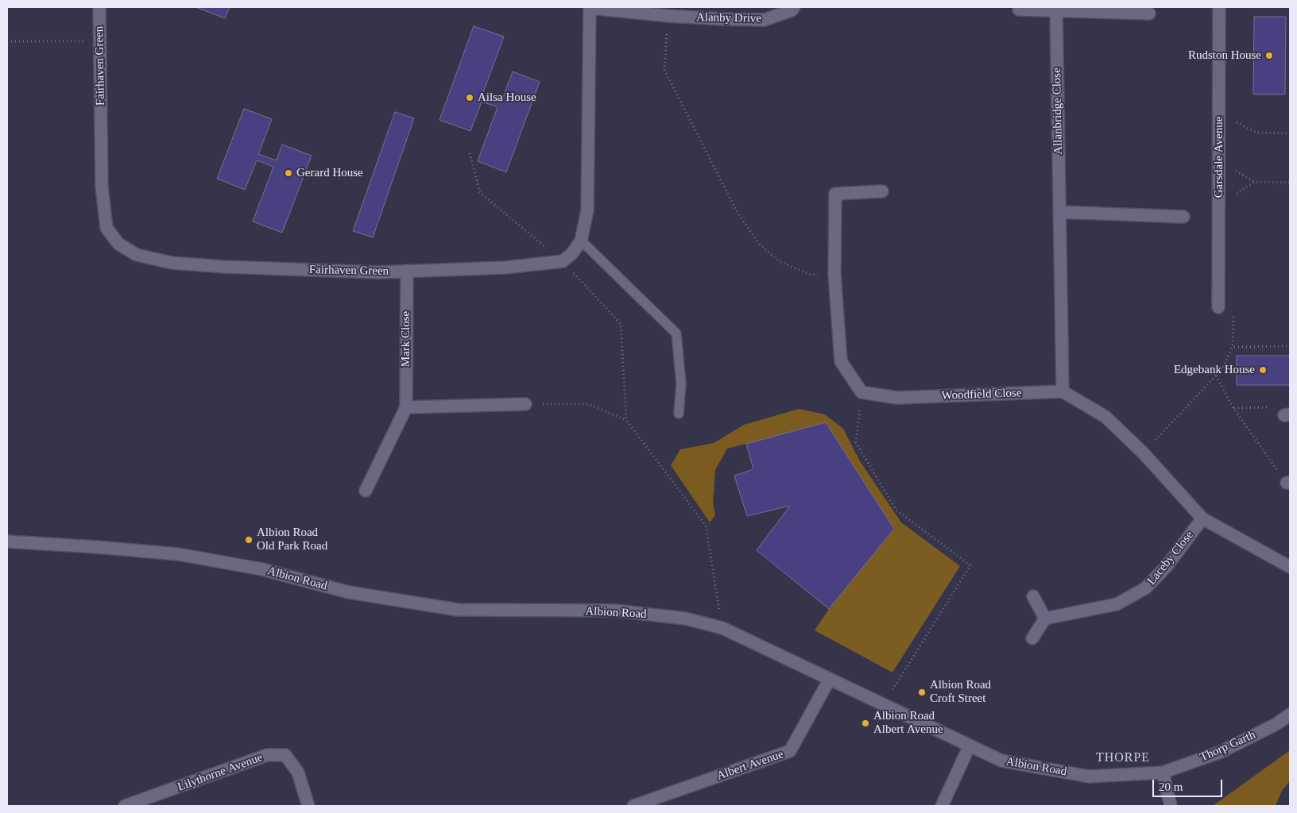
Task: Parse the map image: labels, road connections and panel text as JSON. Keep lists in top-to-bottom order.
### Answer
{
  "streets": {
    "street": [
      "Alanby Drive",
      "Fairhaven Green",
      "Allanbridge Close",
      "Garsdale Avenue",
      "Mark Close",
      "Woodfield Close",
      "Laceby Close",
      "Albion Road",
      "Thorp Garth",
      "Albert Avenue",
      "Lilythorne Avenue"
    ]
  },
  "crossings": [
    ["Fairhaven Green", "Mark Close"],
    ["Allanbridge Close", "Woodfield Close"],
    ["Albion Road", "Thorp Garth"],
    ["Albion Road", "Albert Avenue"]
  ],
  "districts": ["THORPE"],
  "places": [
    "Rudston House",
    "Ailsa House",
    "Gerard House",
    "Edgebank House",
    "Albion Road Old Park Road",
    "Albion Road Croft Street",
    "Albion Road Albert Avenue"
  ],
  "scale_bar": "20 m"
}
